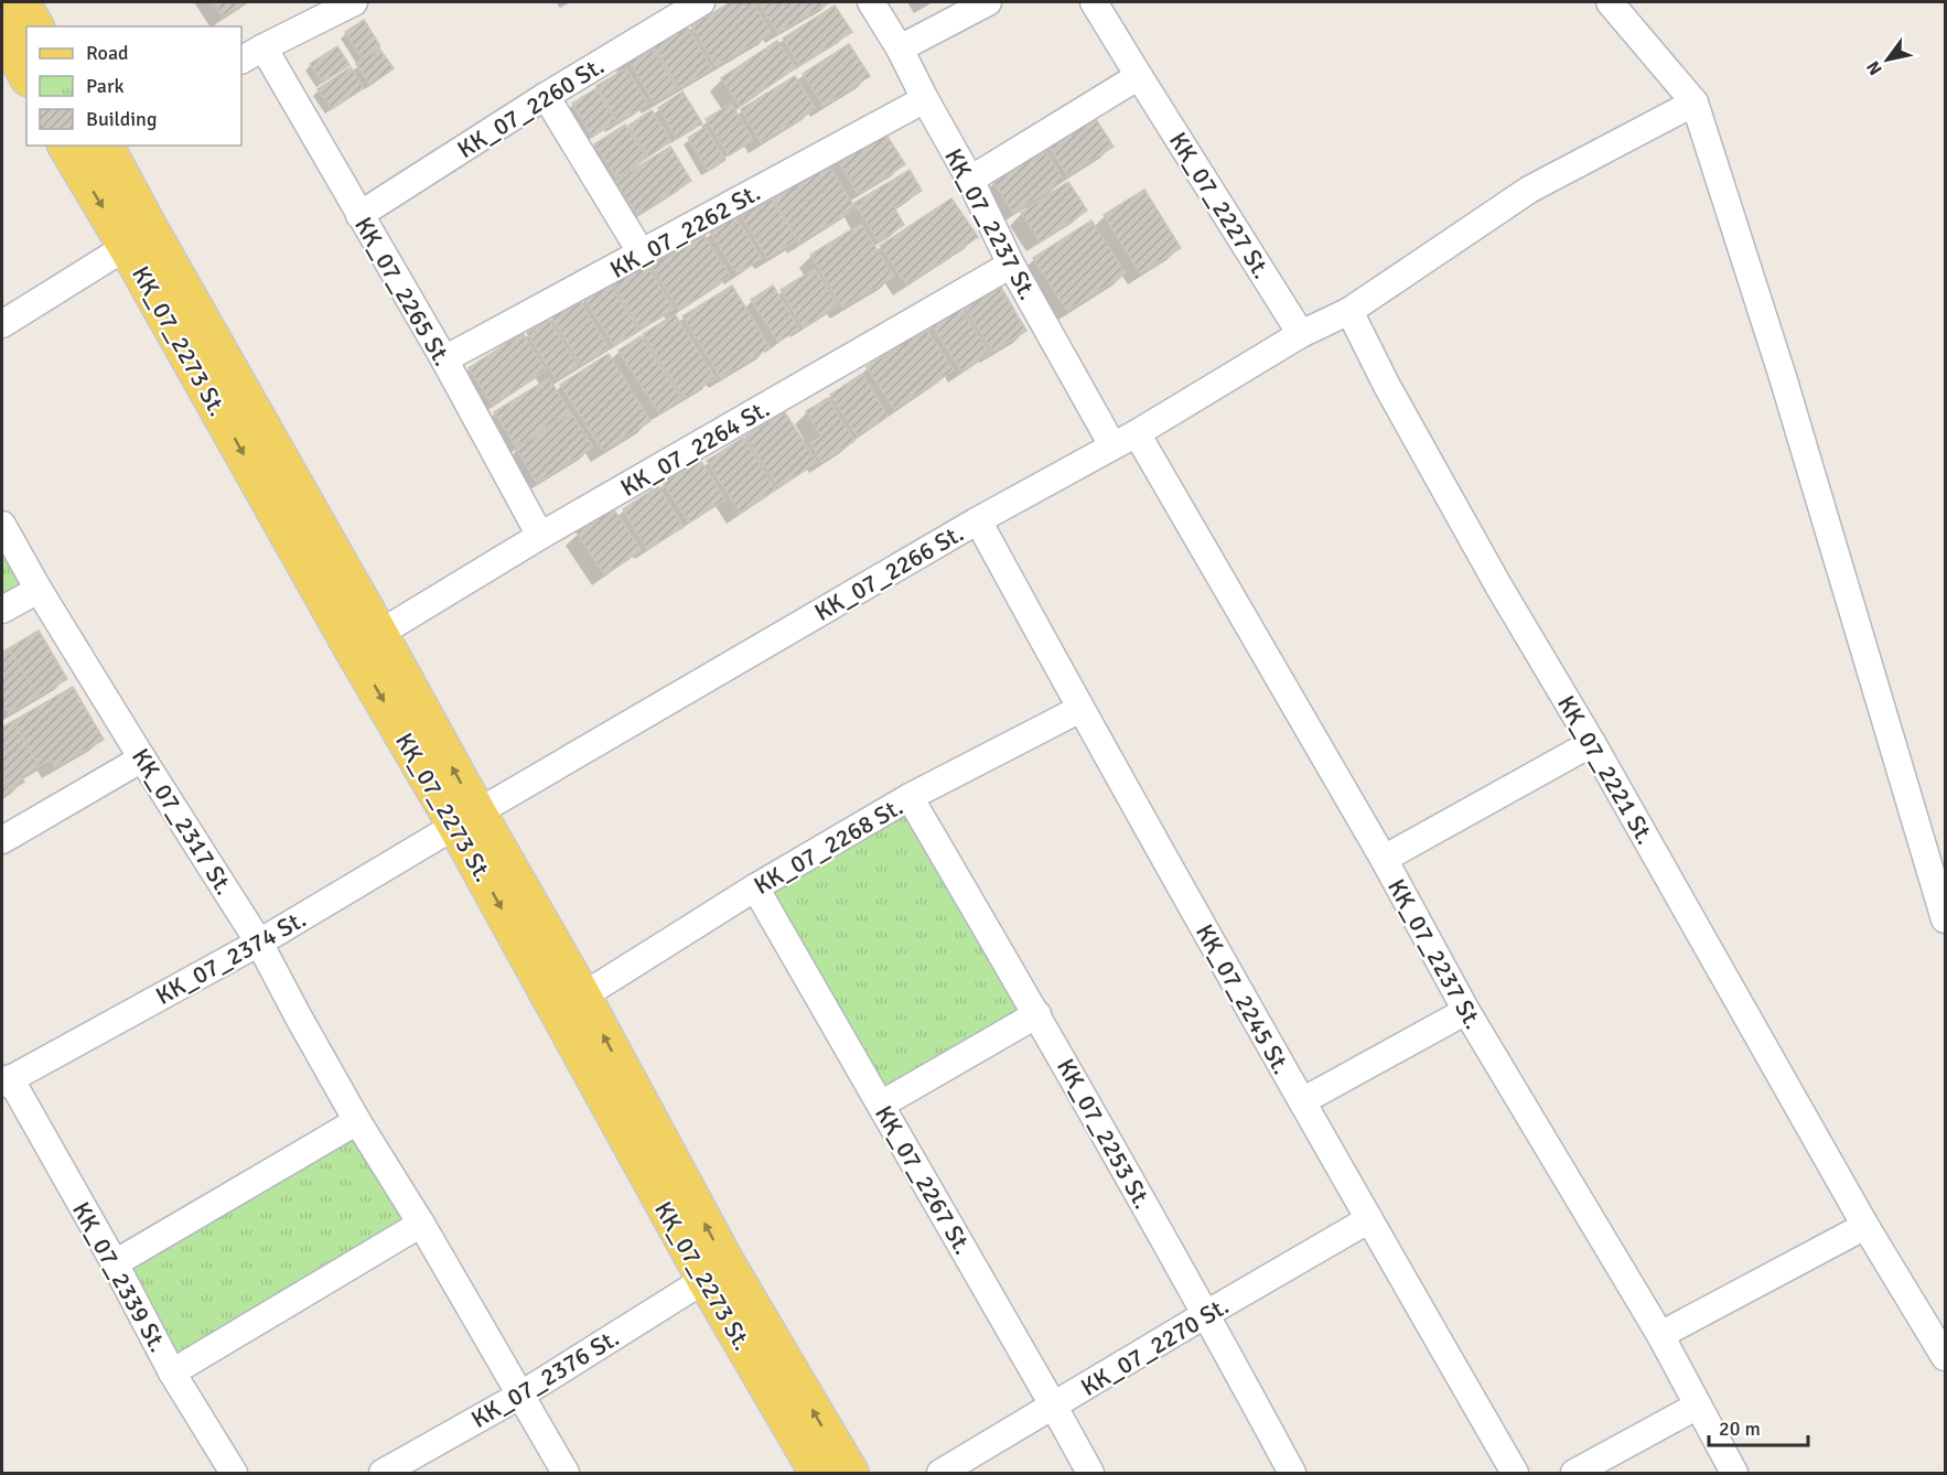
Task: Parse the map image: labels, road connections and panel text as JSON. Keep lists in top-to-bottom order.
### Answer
{
  "streets": {
    "main road": ["KK_07_2273 St."],
    "street": [
      "KK_07_2260 St.",
      "KK_07_2227 St.",
      "KK_07_2237 St.",
      "KK_07_2262 St.",
      "KK_07_2265 St.",
      "KK_07_2264 St.",
      "KK_07_2266 St.",
      "KK_07_2221 St.",
      "KK_07_2317 St.",
      "KK_07_2268 St.",
      "KK_07_2374 St.",
      "KK_07_2245 St.",
      "KK_07_2253 St.",
      "KK_07_2267 St.",
      "KK_07_2339 St.",
      "KK_07_2270 St.",
      "KK_07_2376 St."
    ]
  },
  "crossings": [
    ["KK_07_2260 St.", "KK_07_2265 St."],
    ["KK_07_2227 St.", "KK_07_2266 St."],
    ["KK_07_2237 St.", "KK_07_2262 St."],
    ["KK_07_2237 St.", "KK_07_2264 St."],
    ["KK_07_2237 St.", "KK_07_2266 St."],
    ["KK_07_2262 St.", "KK_07_2265 St."],
    ["KK_07_2265 St.", "KK_07_2264 St."],
    ["KK_07_2273 St.", "KK_07_2264 St."],
    ["KK_07_2273 St.", "KK_07_2266 St."],
    ["KK_07_2273 St.", "KK_07_2268 St."],
    ["KK_07_2273 St.", "KK_07_2374 St."],
    ["KK_07_2273 St.", "KK_07_2376 St."],
    ["KK_07_2266 St.", "KK_07_2221 St."],
    ["KK_07_2266 St.", "KK_07_2374 St."],
    ["KK_07_2266 St.", "KK_07_2245 St."],
    ["KK_07_2317 St.", "KK_07_2374 St."],
    ["KK_07_2317 St.", "KK_07_2376 St."],
    ["KK_07_2268 St.", "KK_07_2245 St."],
    ["KK_07_2268 St.", "KK_07_2253 St."],
    ["KK_07_2268 St.", "KK_07_2267 St."],
    ["KK_07_2374 St.", "KK_07_2339 St."],
    ["KK_07_2245 St.", "KK_07_2270 St."],
    ["KK_07_2253 St.", "KK_07_2270 St."],
    ["KK_07_2267 St.", "KK_07_2270 St."]
  ],
  "legend": ["Road", "Park", "Building"],
  "scale_bar": "20 m",
  "north": "bottom left"
}
